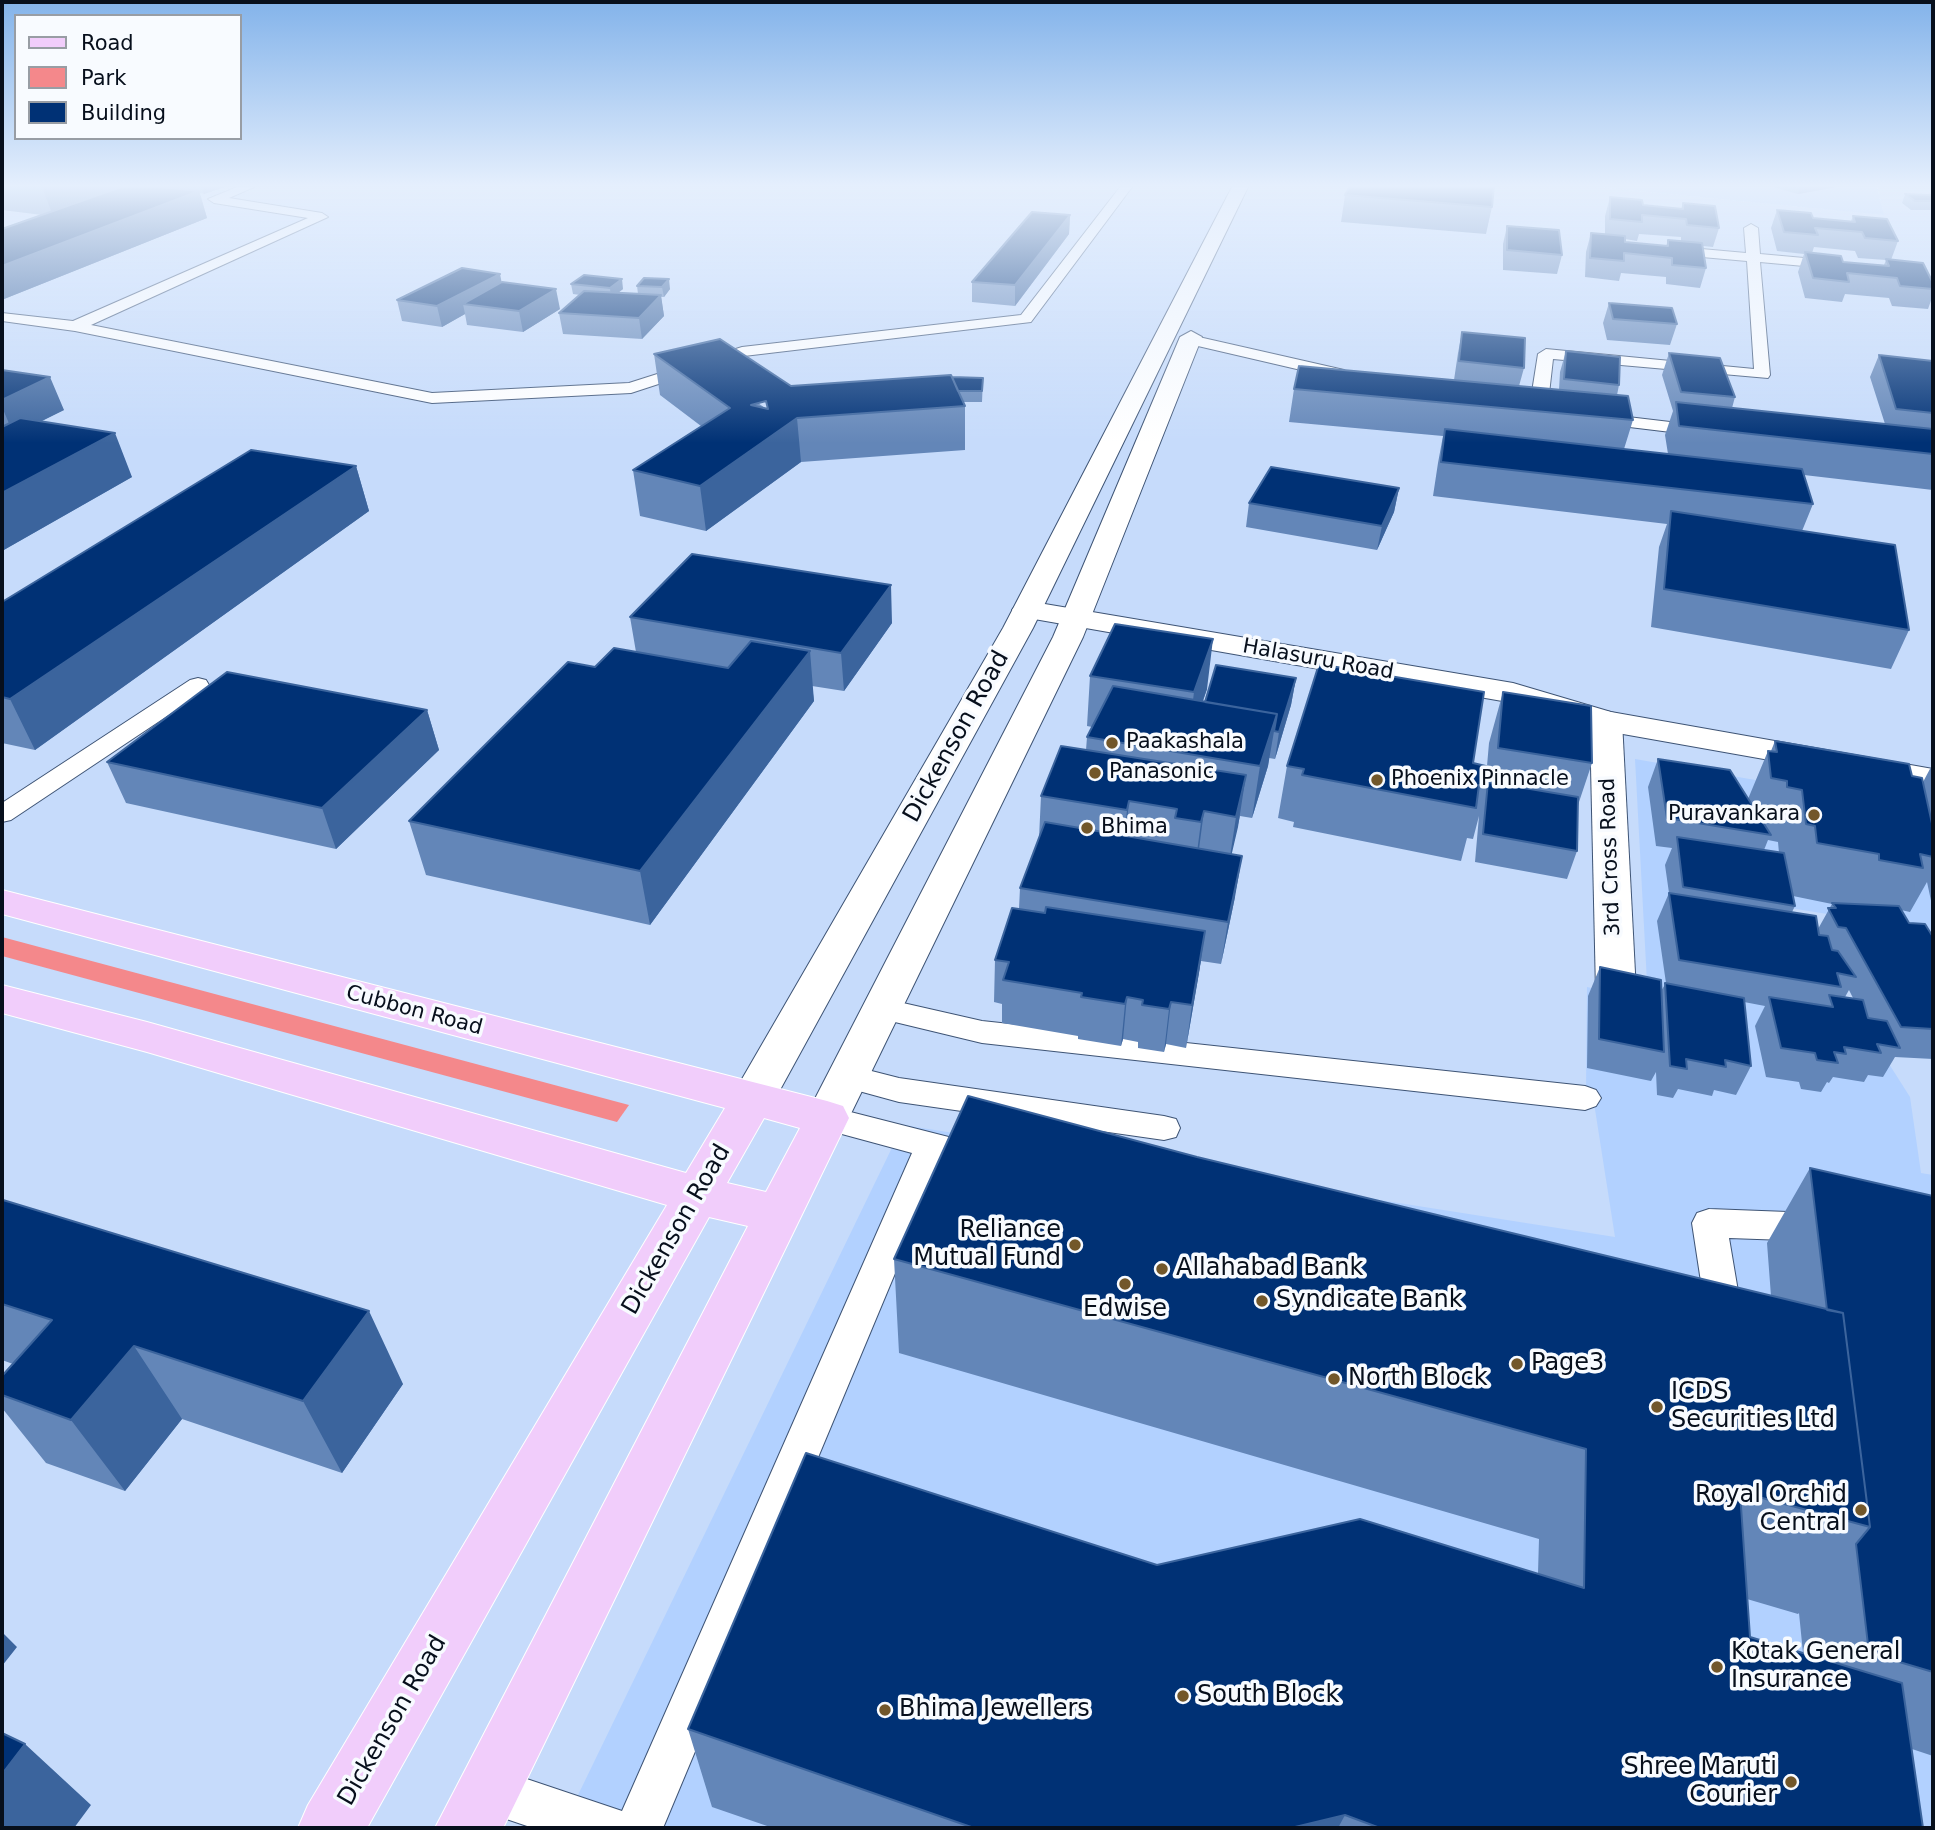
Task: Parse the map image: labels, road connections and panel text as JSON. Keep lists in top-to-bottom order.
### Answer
{
  "streets": {
    "main road": [
      "Halasuru Road",
      "Dickenson Road",
      "3rd Cross Road",
      "Cubbon Road"
    ]
  },
  "crossings": [
    ["Halasuru Road", "Dickenson Road"],
    ["Halasuru Road", "3rd Cross Road"],
    ["Dickenson Road", "Cubbon Road"]
  ],
  "places": [
    "Paakashala",
    "Panasonic",
    "Phoenix Pinnacle",
    "Puravankara",
    "Bhima",
    "Reliance Mutual Fund",
    "Allahabad Bank",
    "Edwise",
    "Syndicate Bank",
    "Page3",
    "North Block",
    "ICDS Securities Ltd",
    "Royal Orchid Central",
    "Kotak General Insurance",
    "South Block",
    "Bhima Jewellers",
    "Shree Maruti Courier"
  ],
  "legend": ["Road", "Park", "Building"]
}
